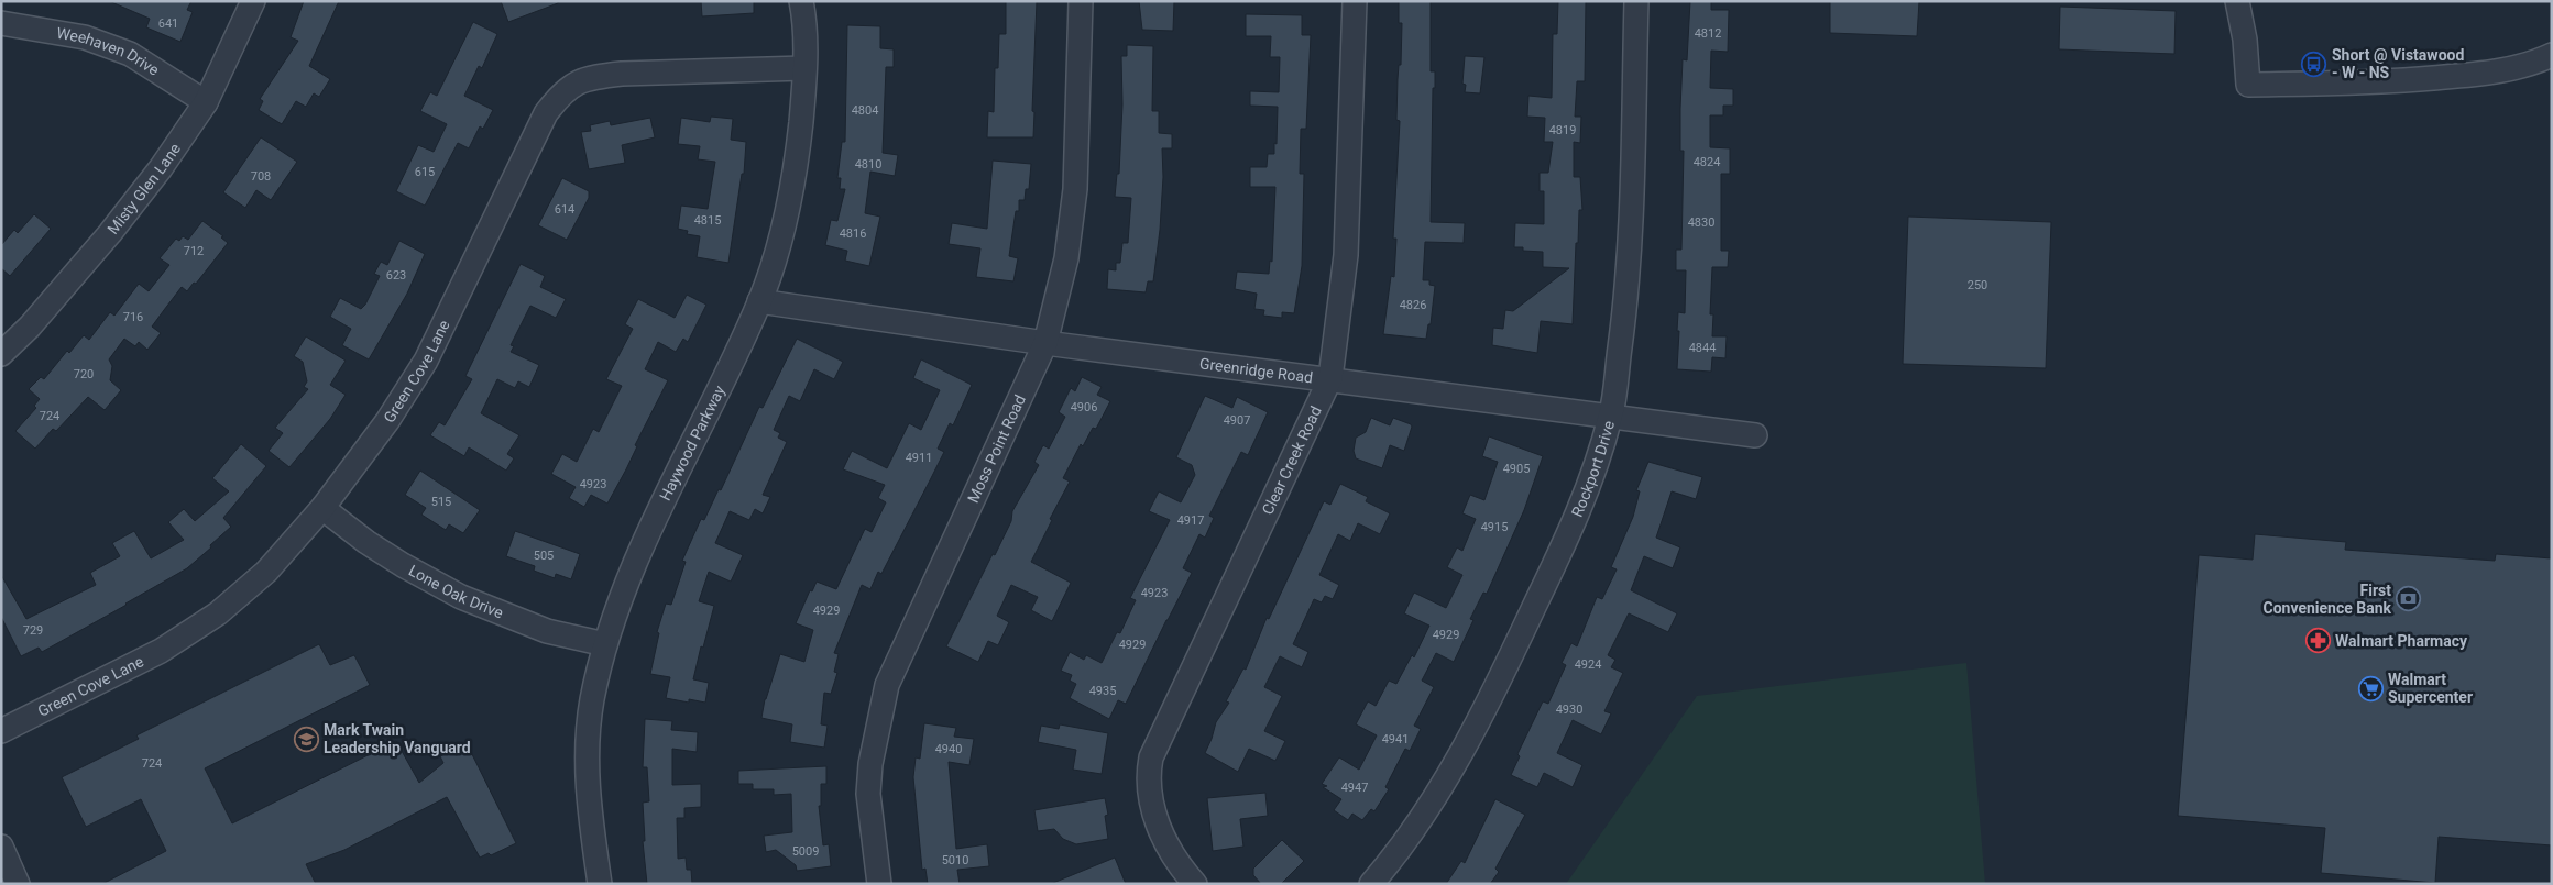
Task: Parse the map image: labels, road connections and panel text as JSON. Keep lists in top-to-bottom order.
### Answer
{
  "streets": {
    "street": [
      "Weehaven Drive",
      "Misty Glen Lane",
      "Greenridge Road",
      "Green Cove Lane",
      "Haywood Parkway",
      "Moss Point Road",
      "Clear Creek Road",
      "Rockport Drive",
      "Lone Oak Drive"
    ]
  },
  "crossings": [
    ["Weehaven Drive", "Misty Glen Lane"],
    ["Greenridge Road", "Haywood Parkway"],
    ["Greenridge Road", "Moss Point Road"],
    ["Greenridge Road", "Clear Creek Road"],
    ["Greenridge Road", "Rockport Drive"],
    ["Green Cove Lane", "Haywood Parkway"],
    ["Green Cove Lane", "Lone Oak Drive"],
    ["Haywood Parkway", "Lone Oak Drive"]
  ],
  "places": {
    "bus stop": ["Short @ Vistawood - W - NS"],
    "bank": ["First Convenience Bank"],
    "pharmacy": ["Walmart Pharmacy"],
    "supermarket": ["Walmart Supercenter"],
    "school or university": ["Mark Twain Leadership Vanguard"]
  },
  "house_numbers": [
    "641",
    "4812",
    "4804",
    "4819",
    "4824",
    "4810",
    "615",
    "708",
    "614",
    "4815",
    "4830",
    "4816",
    "712",
    "623",
    "250",
    "4826",
    "716",
    "4844",
    "720",
    "4906",
    "724",
    "4907",
    "4911",
    "4905",
    "4923",
    "515",
    "4917",
    "4915",
    "505",
    "4923",
    "4929",
    "729",
    "4929",
    "4929",
    "4924",
    "4935",
    "4930",
    "4941",
    "4940",
    "724",
    "4947",
    "5009",
    "5010"
  ]
}
